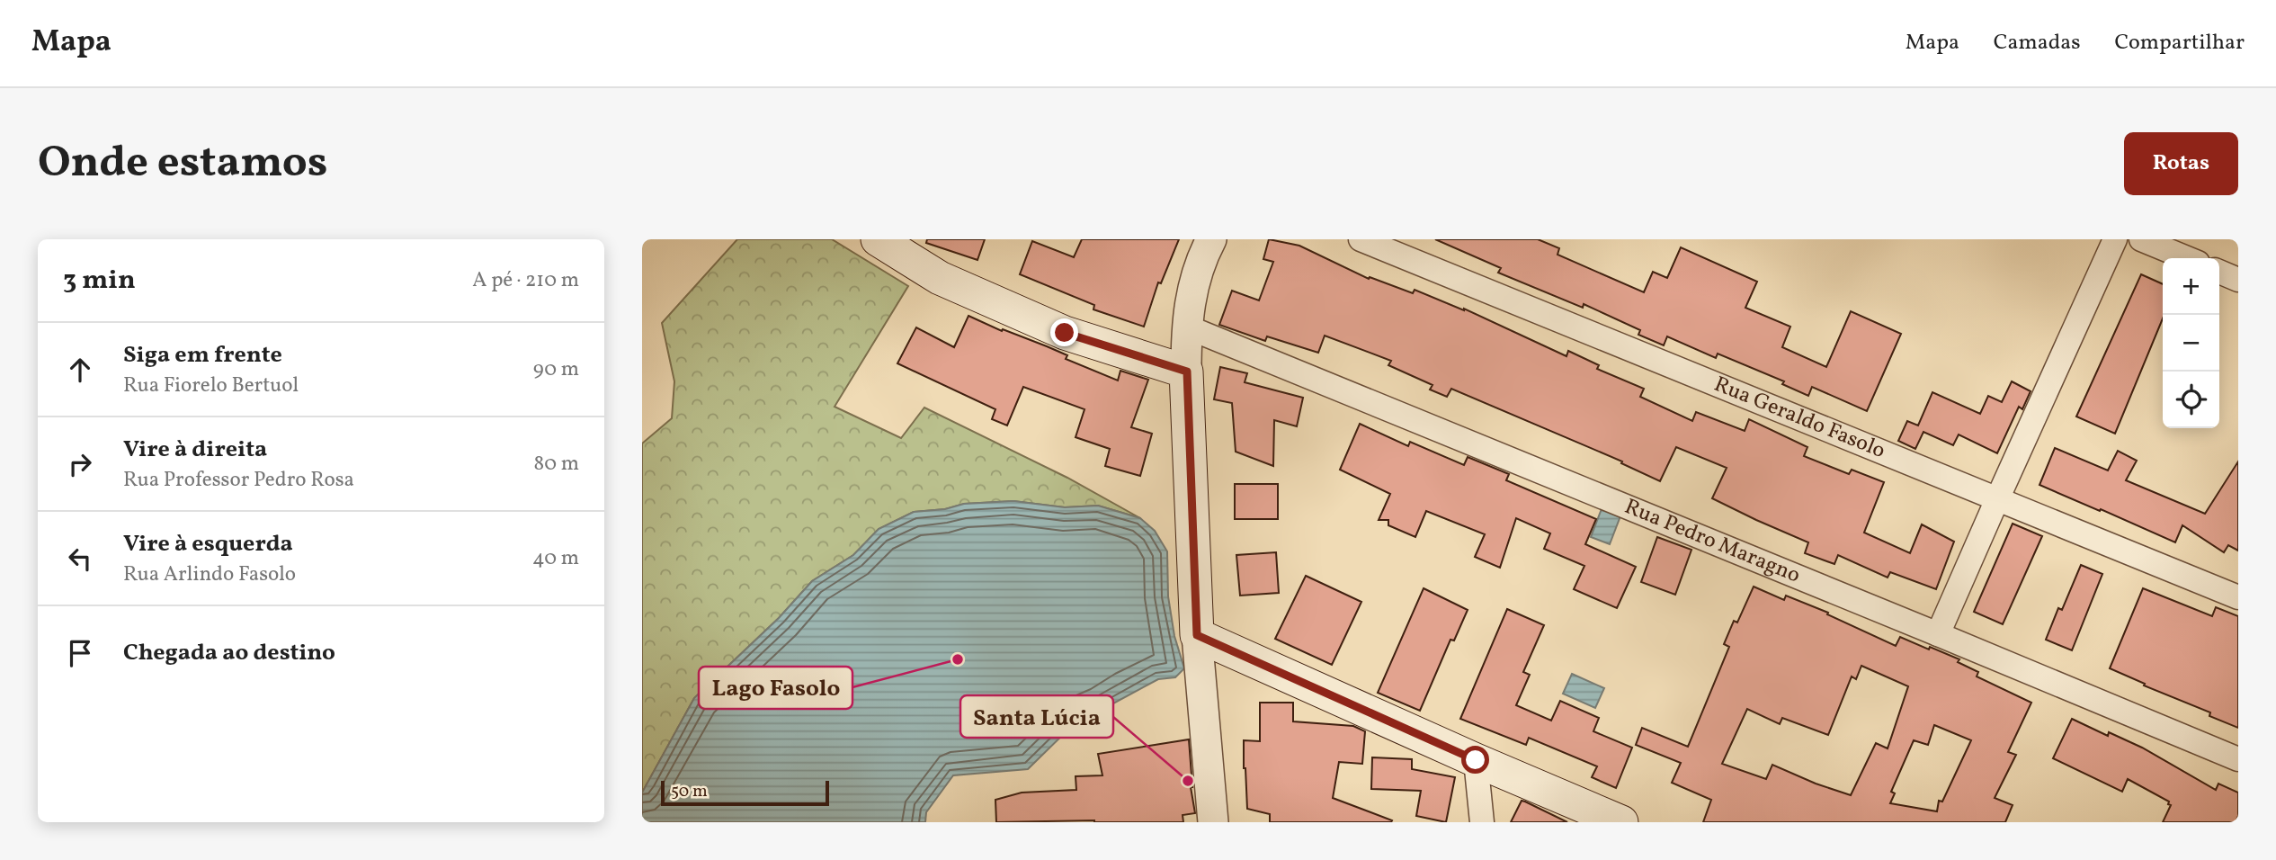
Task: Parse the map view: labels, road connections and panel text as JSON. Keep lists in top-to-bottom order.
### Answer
{
  "streets": {
    "street": ["Rua Geraldo Fasolo", "Rua Pedro Maragno"]
  },
  "places": ["Lago Fasolo", "Santa Lúcia"],
  "scale_bar": "50 m",
  "page": {
    "header": "Mapa",
    "nav": ["Mapa", "Camadas", "Compartilhar"],
    "buttons": "Rotas",
    "title": "Onde estamos",
    "heading": ["3 min", "A pé · 210 m"],
    "map_buttons": ["+", "−"],
    "list": [
      ["Siga em frente", "Rua Fiorelo Bertuol", "90 m"],
      ["Vire à direita", "Rua Professor Pedro Rosa", "80 m"],
      ["Vire à esquerda", "Rua Arlindo Fasolo", "40 m"],
      "Chegada ao destino"
    ],
    "scale": "50 m"
  }
}
